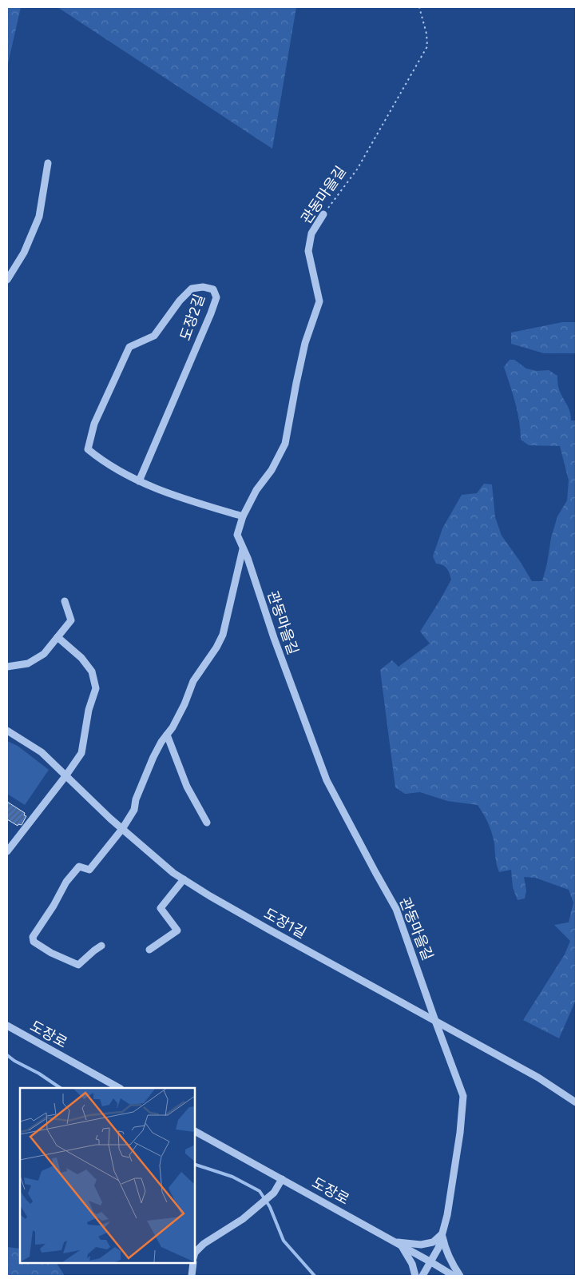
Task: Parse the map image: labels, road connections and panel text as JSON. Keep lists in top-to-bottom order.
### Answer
{
  "streets": {
    "street": [
      "관동마을길",
      "도장2길",
      "도장1길",
      "도장로"
    ]
  },
  "crossings": [
    ["관동마을길", "도장2길"],
    ["관동마을길", "도장1길"],
    ["관동마을길", "도장로"]
  ]
}
